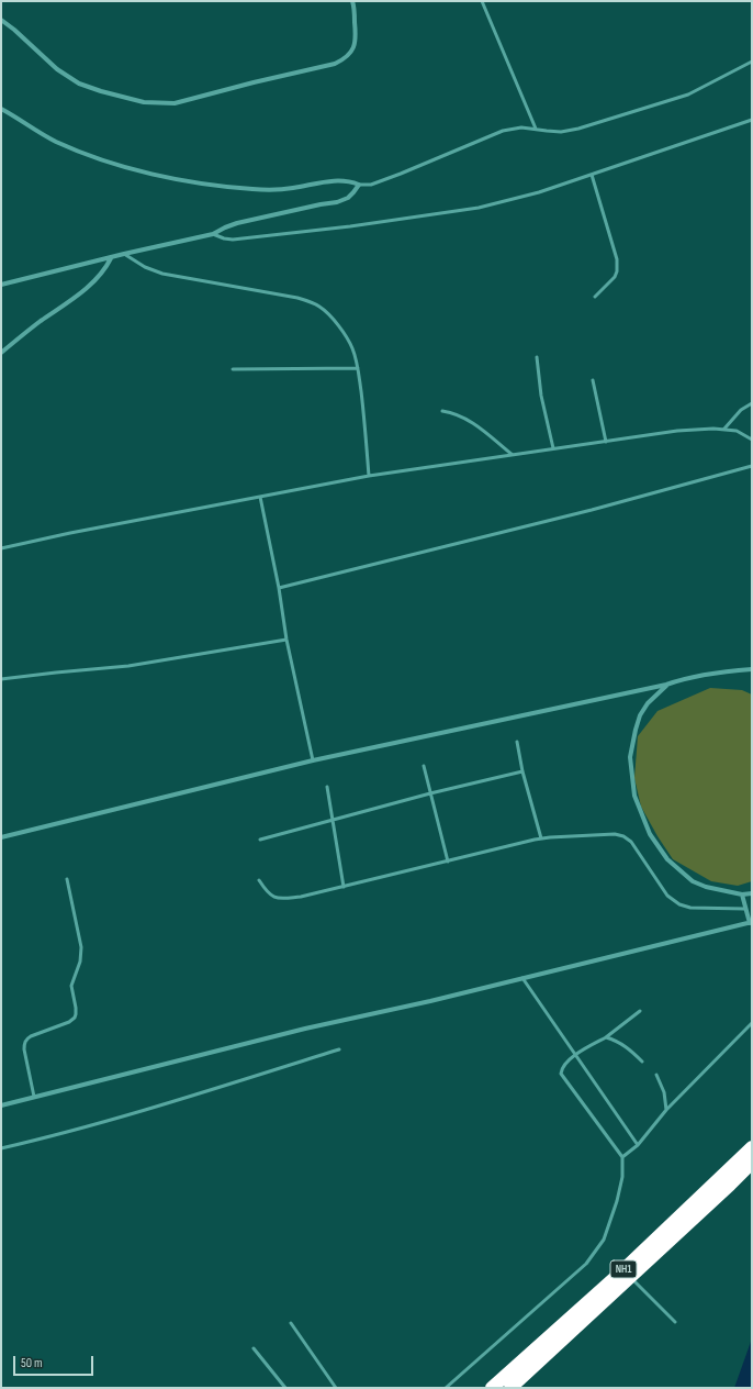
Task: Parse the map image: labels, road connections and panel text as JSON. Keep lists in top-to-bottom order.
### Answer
{
  "streets": {
    "highway": ["NH1"]
  },
  "scale_bar": "50 m"
}
